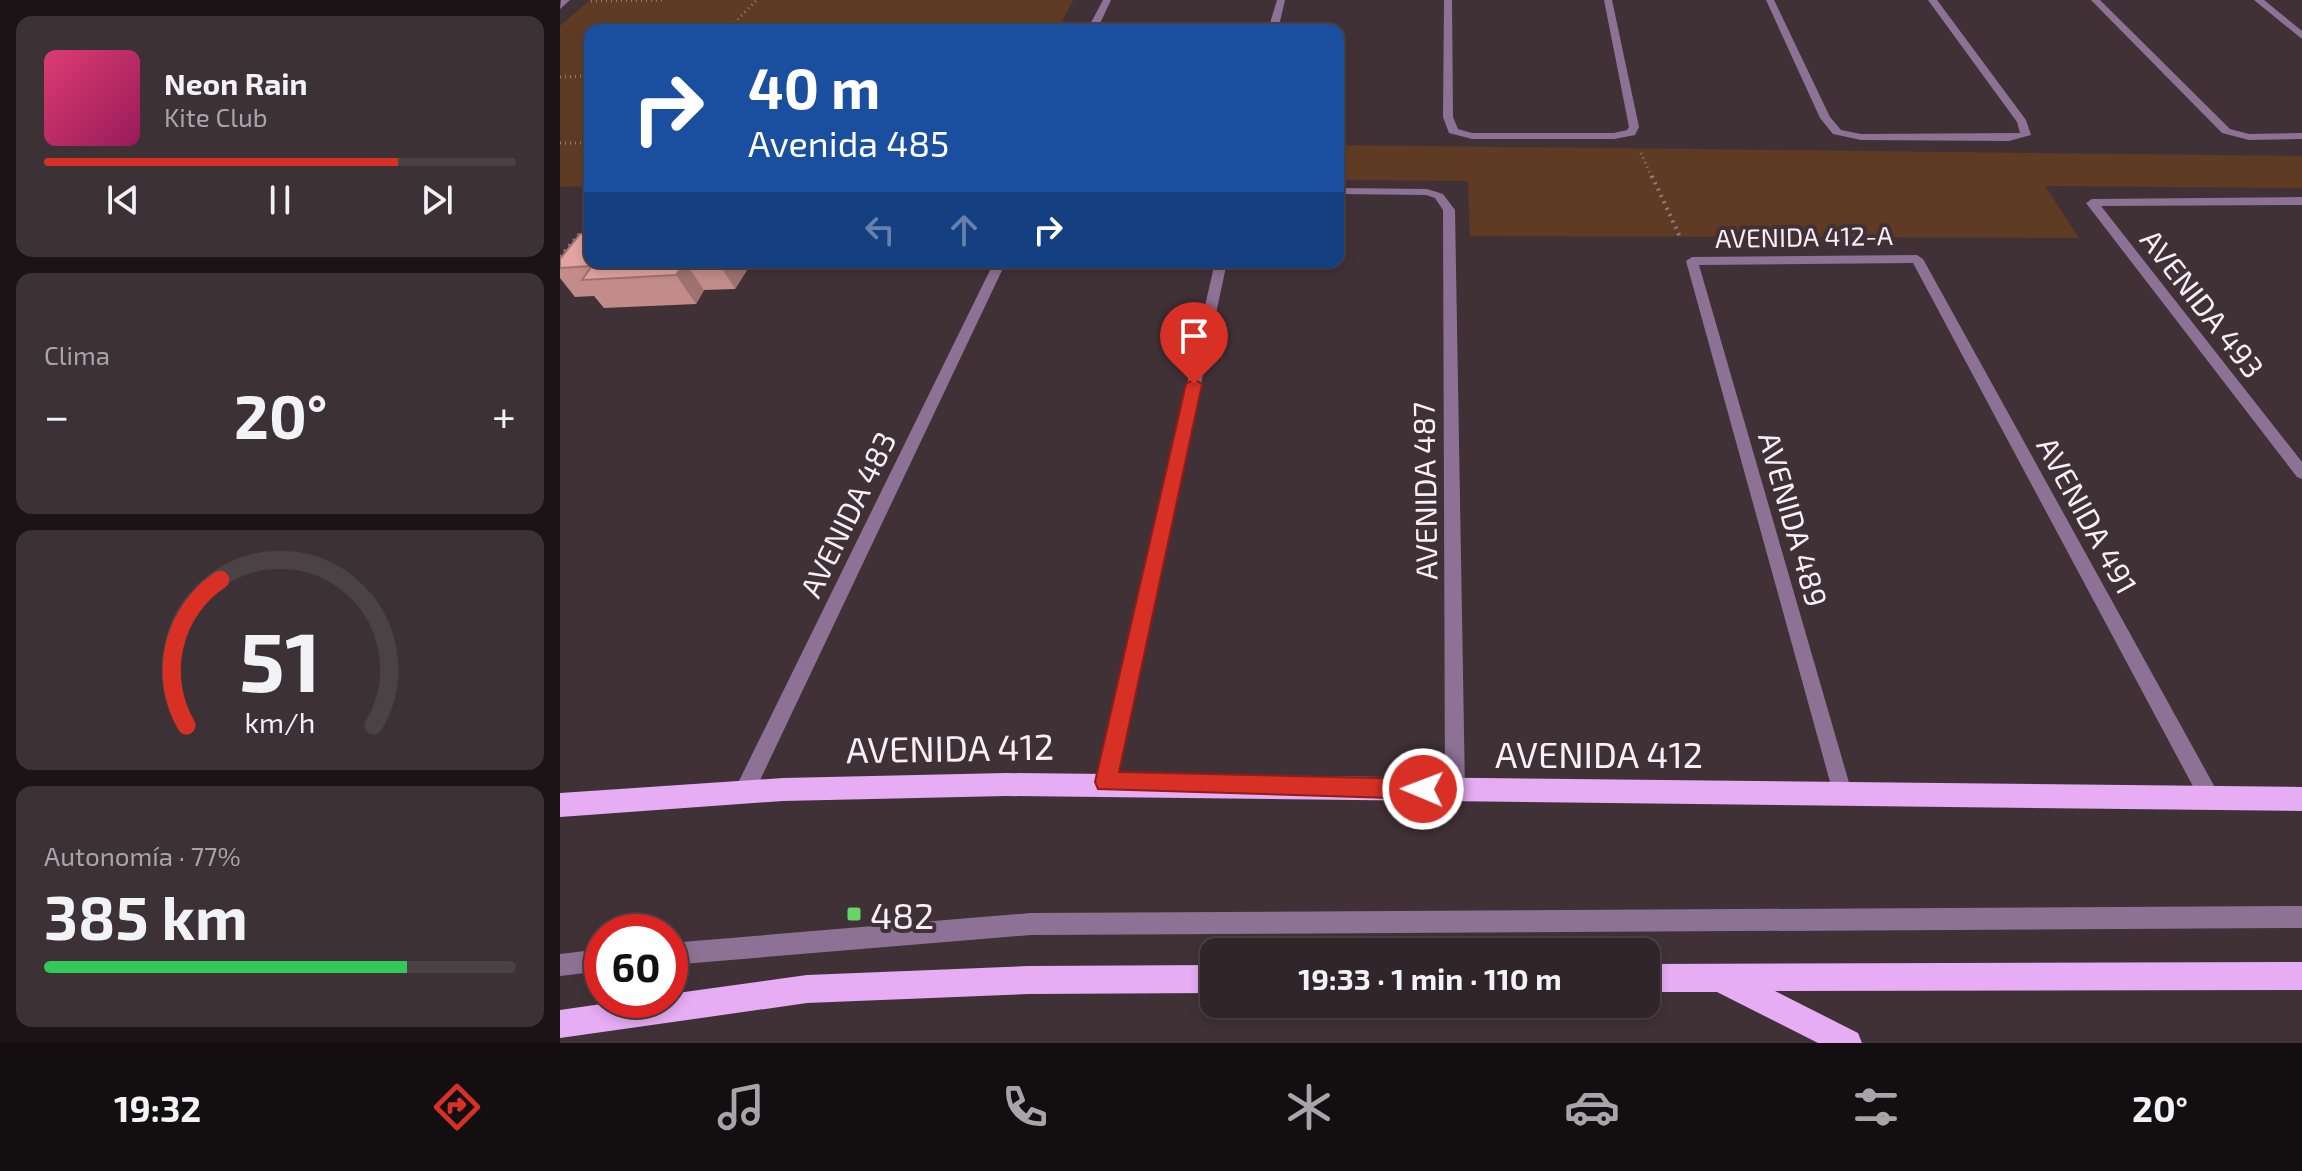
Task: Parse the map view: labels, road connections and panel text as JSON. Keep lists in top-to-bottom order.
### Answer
{
  "streets": {
    "main road": ["AVENIDA 412"],
    "street": [
      "AVENIDA 412-A",
      "AVENIDA 493",
      "AVENIDA 487",
      "AVENIDA 483",
      "AVENIDA 491",
      "AVENIDA 489"
    ]
  },
  "crossings": [
    ["AVENIDA 412-A", "AVENIDA 491"],
    ["AVENIDA 412-A", "AVENIDA 489"],
    ["AVENIDA 487", "AVENIDA 412"],
    ["AVENIDA 483", "AVENIDA 412"],
    ["AVENIDA 491", "AVENIDA 412"],
    ["AVENIDA 489", "AVENIDA 412"]
  ],
  "places": {
    "transit": ["482"]
  },
  "page": {
    "turn": ["40 m", "Avenida 485"],
    "song": ["Neon Rain", "Kite Club"],
    "tile": [
      "Clima",
      ["Autonomía · 77%", "385 km"]
    ],
    "heat": ["−", "20°", "+"],
    "limit": "60",
    "trip": "19:33 · 1 min · 110 m",
    "tabs": ["19:32", "20°"],
    "gauge": ["51", "km/h"]
  }
}
